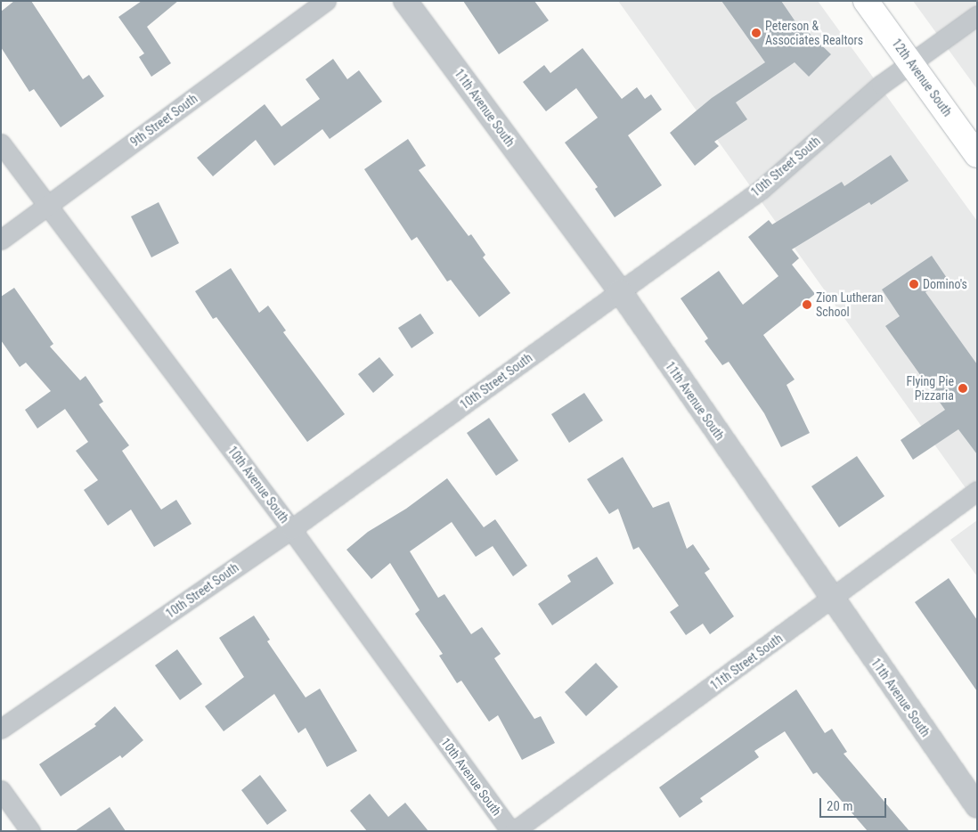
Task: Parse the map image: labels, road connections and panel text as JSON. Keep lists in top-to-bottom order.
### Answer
{
  "streets": {
    "main road": ["12th Avenue South"],
    "street": [
      "11th Avenue South",
      "9th Street South",
      "10th Street South",
      "10th Avenue South",
      "11th Street South"
    ]
  },
  "crossings": [
    ["12th Avenue South", "10th Street South"],
    ["11th Avenue South", "10th Street South"],
    ["11th Avenue South", "11th Street South"],
    ["9th Street South", "10th Avenue South"],
    ["10th Street South", "10th Avenue South"]
  ],
  "places": [
    "Peterson & Associates Realtors",
    "Domino's",
    "Zion Lutheran School",
    "Flying Pie Pizzaria"
  ],
  "scale_bar": "20 m"
}
